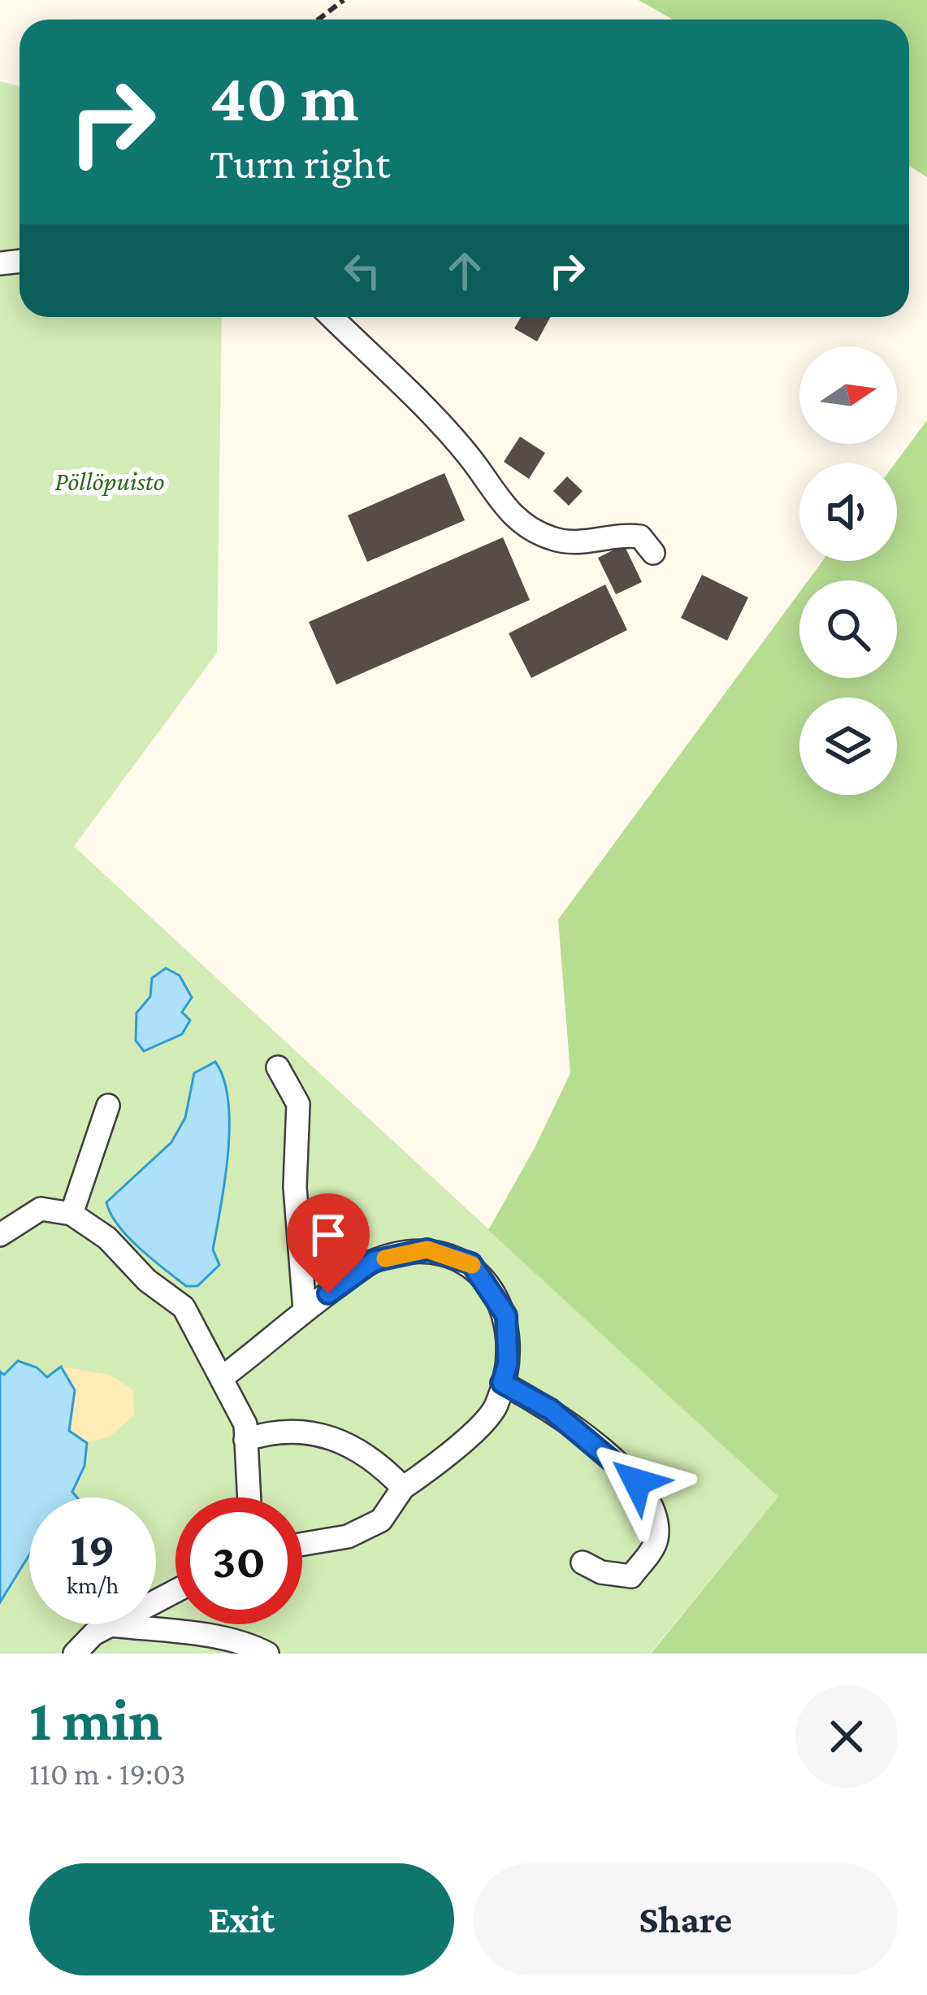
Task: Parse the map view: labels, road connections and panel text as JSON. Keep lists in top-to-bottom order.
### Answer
{
  "parks": ["Pöllöpuisto"],
  "north": "right",
  "page": {
    "turn": ["40 m", "Turn right"],
    "speed": "19 km/h",
    "limit": "30",
    "heading": ["1 min", "110 m · 19:03"],
    "buttons": ["Exit", "Share"]
  }
}
